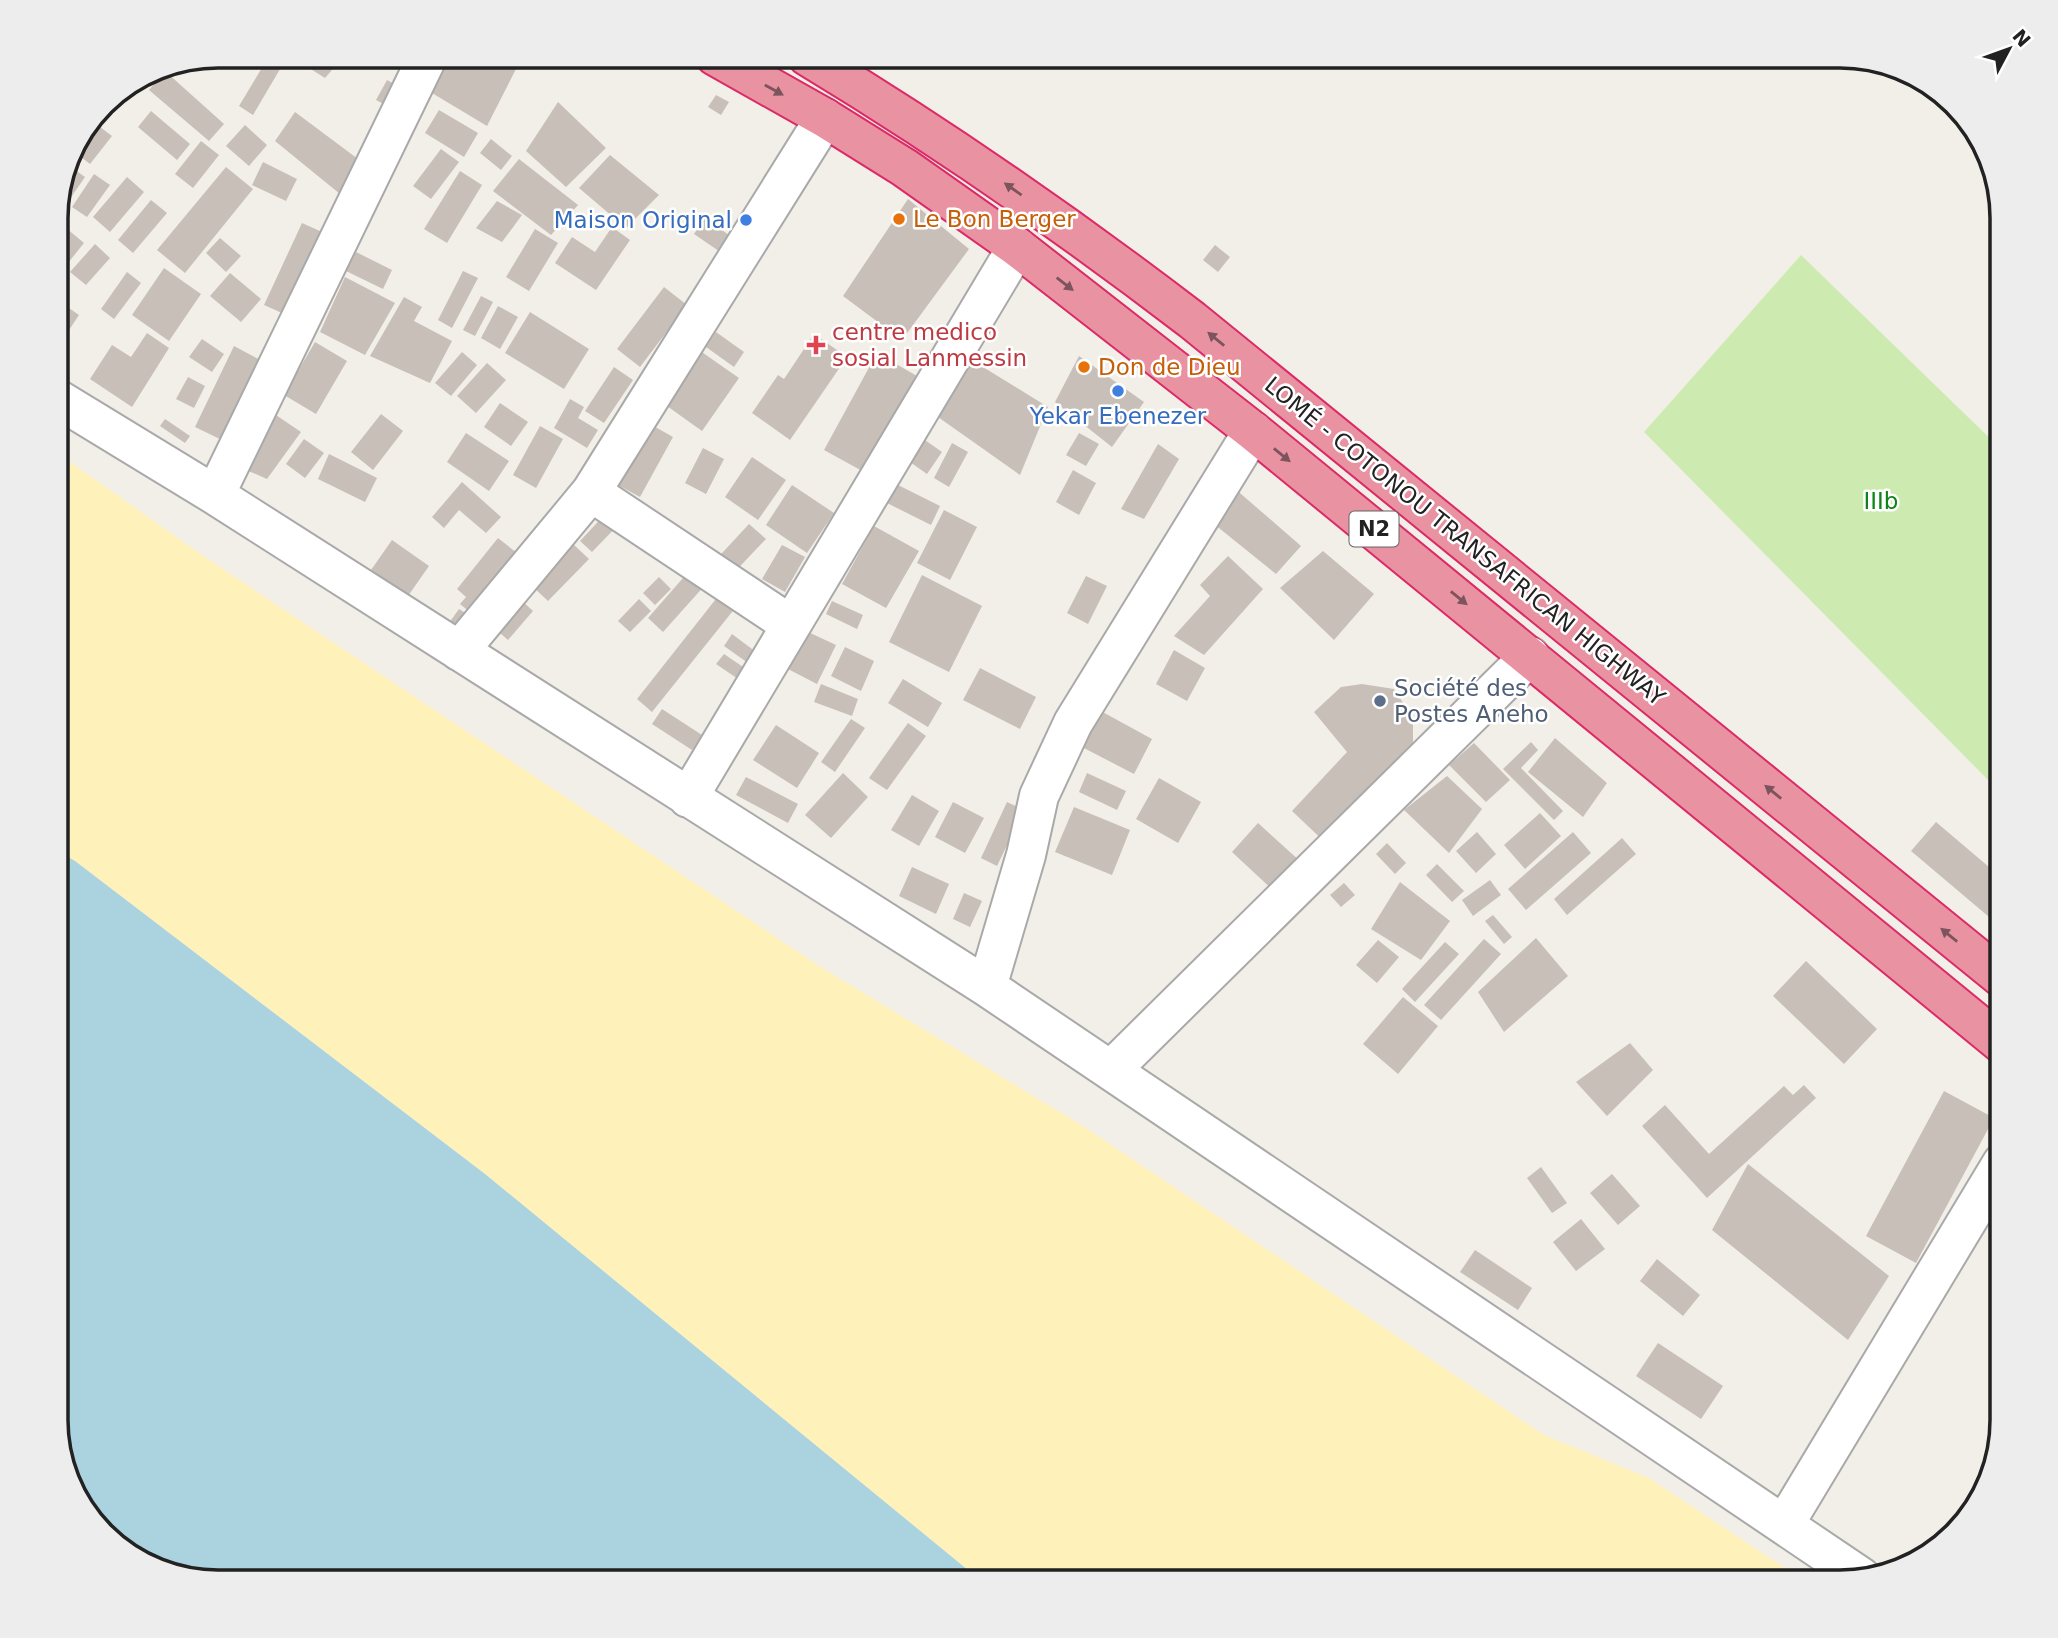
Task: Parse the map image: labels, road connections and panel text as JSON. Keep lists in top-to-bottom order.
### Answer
{
  "streets": {
    "highway": ["N2", "LOMÉ - COTONOU TRANSAFRICAN HIGHWAY"]
  },
  "parks": ["IIIb"],
  "places": {
    "other": [
      "Le Bon Berger",
      "Maison Original",
      "Don de Dieu",
      "Yekar Ebenezer",
      "Société des Postes Aneho"
    ],
    "health": ["centre medico sosial Lanmessin"]
  },
  "north": "top right"
}
